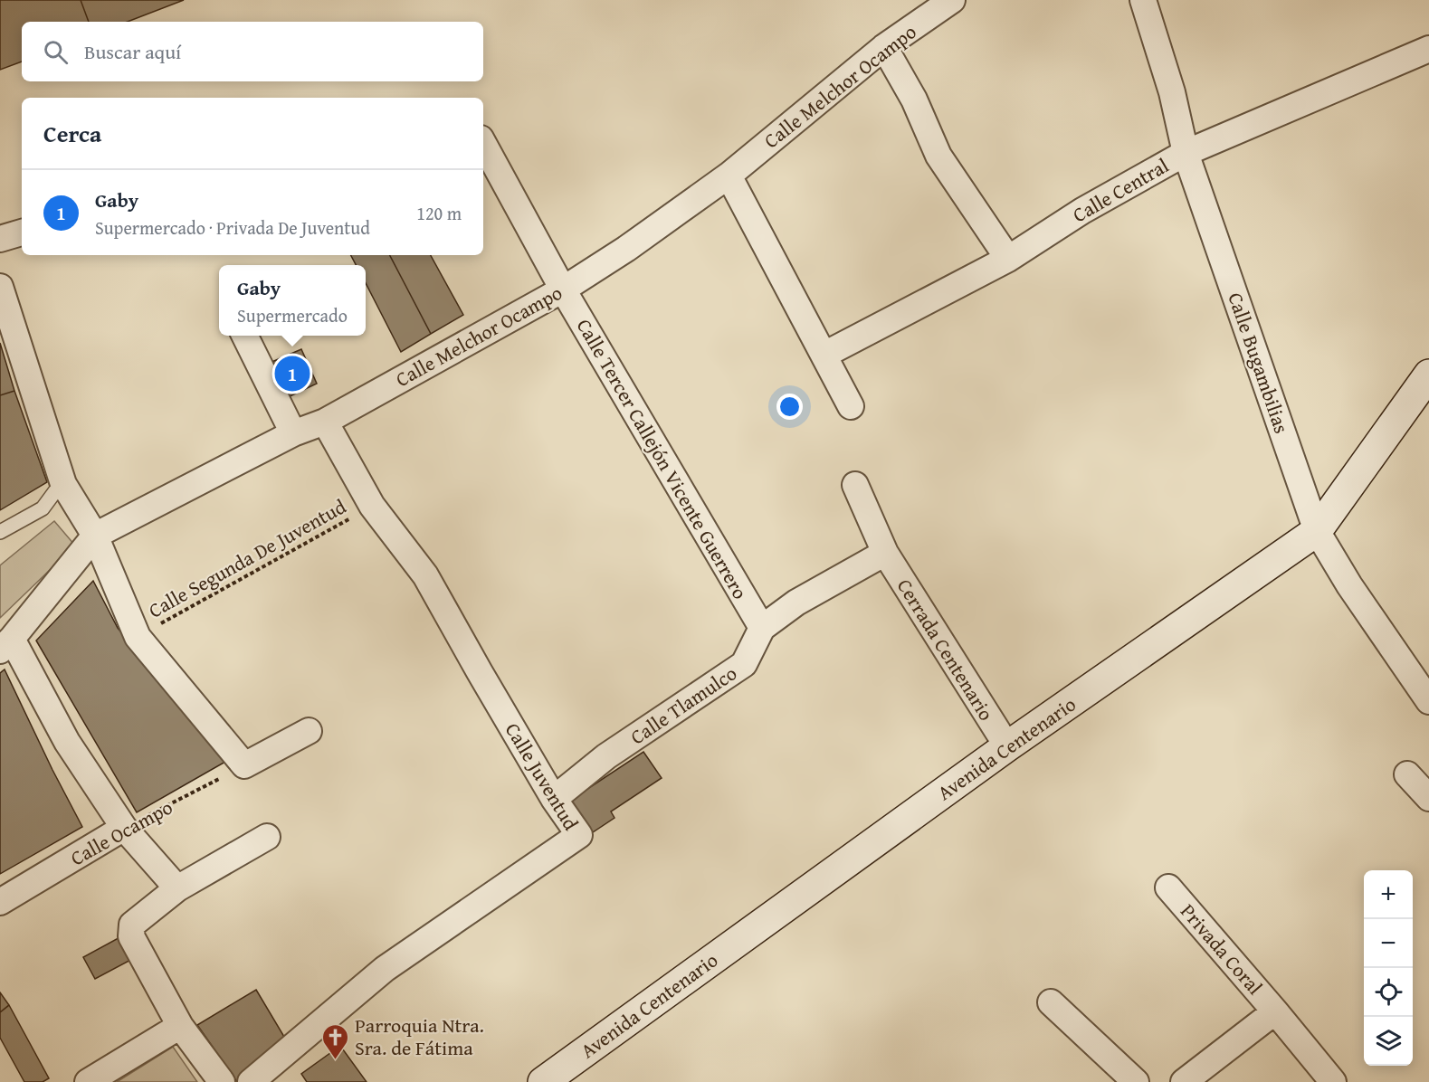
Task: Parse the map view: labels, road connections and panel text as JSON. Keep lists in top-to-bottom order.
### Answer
{
  "streets": {
    "main road": ["Avenida Centenario"],
    "street": [
      "Calle Melchor Ocampo",
      "Calle Central",
      "Calle Bugambilias",
      "Calle Tercer Callejón Vicente Guerrero",
      "Cerrada Centenario",
      "Calle Tlamulco",
      "Calle Juventud",
      "Calle Ocampo",
      "Privada Coral"
    ],
    "path": ["Calle Segunda De Juventud"]
  },
  "crossings": [
    ["Calle Melchor Ocampo", "Calle Tercer Callejón Vicente Guerrero"],
    ["Calle Melchor Ocampo", "Calle Juventud"],
    ["Calle Central", "Calle Bugambilias"],
    ["Calle Bugambilias", "Avenida Centenario"],
    ["Calle Tercer Callejón Vicente Guerrero", "Calle Tlamulco"],
    ["Calle Segunda De Juventud", "Calle Juventud"],
    ["Cerrada Centenario", "Calle Tlamulco"],
    ["Cerrada Centenario", "Avenida Centenario"],
    ["Calle Tlamulco", "Calle Juventud"]
  ],
  "places": {
    "church": ["Parroquia Ntra. Sra. de Fátima"]
  },
  "page": {
    "search": "Buscar aquí",
    "heading": "Cerca",
    "list": [
      {
        "mark": "1",
        "name": "Gaby",
        "note": "Supermercado · Privada De Juventud",
        "value": "120 m"
      }
    ],
    "popup": ["Gaby", "Supermercado"],
    "pins": "1",
    "map_buttons": ["+", "−"]
  }
}
